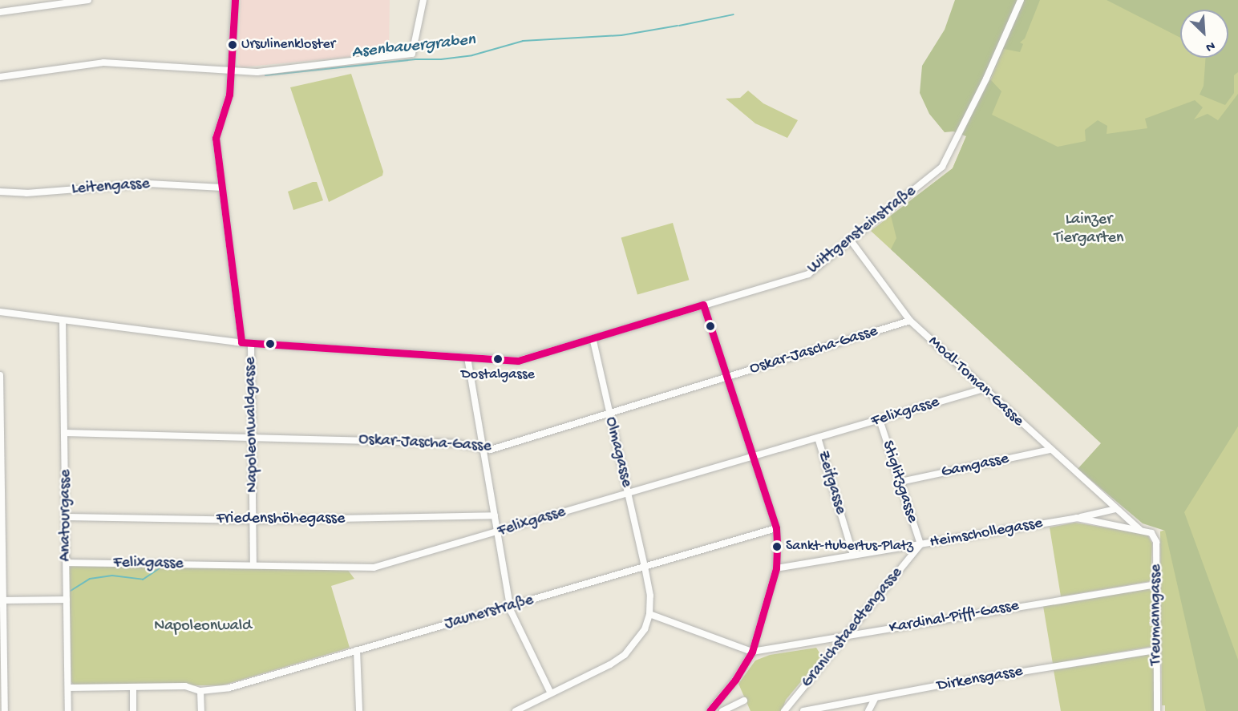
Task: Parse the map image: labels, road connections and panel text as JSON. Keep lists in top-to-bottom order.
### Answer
{
  "streets": {
    "street": [
      "Leitengasse",
      "Wittgensteinstraße",
      "Oskar-Jascha-Gasse",
      "Modl-Toman-Gasse",
      "Felixgasse",
      "Napoleonwaldgasse",
      "Olmagasse",
      "Gamgasse",
      "Stiglitzgasse",
      "Zeifgasse",
      "Anatourgasse",
      "Friedenshöhegasse",
      "Heimschollegasse",
      "Jaunerstraße",
      "Treumanngasse",
      "Kardinal-Piffl-Gasse",
      "Granichstaedtengasse",
      "Dirkensgasse"
    ]
  },
  "crossings": [
    ["Wittgensteinstraße", "Modl-Toman-Gasse"],
    ["Wittgensteinstraße", "Napoleonwaldgasse"],
    ["Wittgensteinstraße", "Olmagasse"],
    ["Wittgensteinstraße", "Anatourgasse"],
    ["Oskar-Jascha-Gasse", "Modl-Toman-Gasse"],
    ["Oskar-Jascha-Gasse", "Napoleonwaldgasse"],
    ["Oskar-Jascha-Gasse", "Olmagasse"],
    ["Oskar-Jascha-Gasse", "Anatourgasse"],
    ["Modl-Toman-Gasse", "Felixgasse"],
    ["Modl-Toman-Gasse", "Gamgasse"],
    ["Modl-Toman-Gasse", "Heimschollegasse"],
    ["Modl-Toman-Gasse", "Treumanngasse"],
    ["Felixgasse", "Napoleonwaldgasse"],
    ["Felixgasse", "Olmagasse"],
    ["Felixgasse", "Stiglitzgasse"],
    ["Felixgasse", "Zeifgasse"],
    ["Felixgasse", "Anatourgasse"],
    ["Napoleonwaldgasse", "Friedenshöhegasse"],
    ["Olmagasse", "Jaunerstraße"],
    ["Gamgasse", "Stiglitzgasse"],
    ["Stiglitzgasse", "Heimschollegasse"],
    ["Stiglitzgasse", "Granichstaedtengasse"],
    ["Zeifgasse", "Heimschollegasse"],
    ["Anatourgasse", "Friedenshöhegasse"],
    ["Anatourgasse", "Jaunerstraße"],
    ["Heimschollegasse", "Treumanngasse"],
    ["Heimschollegasse", "Granichstaedtengasse"],
    ["Treumanngasse", "Kardinal-Piffl-Gasse"],
    ["Treumanngasse", "Dirkensgasse"],
    ["Kardinal-Piffl-Gasse", "Granichstaedtengasse"]
  ],
  "water": ["Asenbauergraben"],
  "parks": ["Lainzer Tiergarten", "Napoleonwald"],
  "places": ["Ursulinenkloster", "Dostalgasse", "Sankt-Hubertus-Platz"],
  "north": "bottom right"
}
